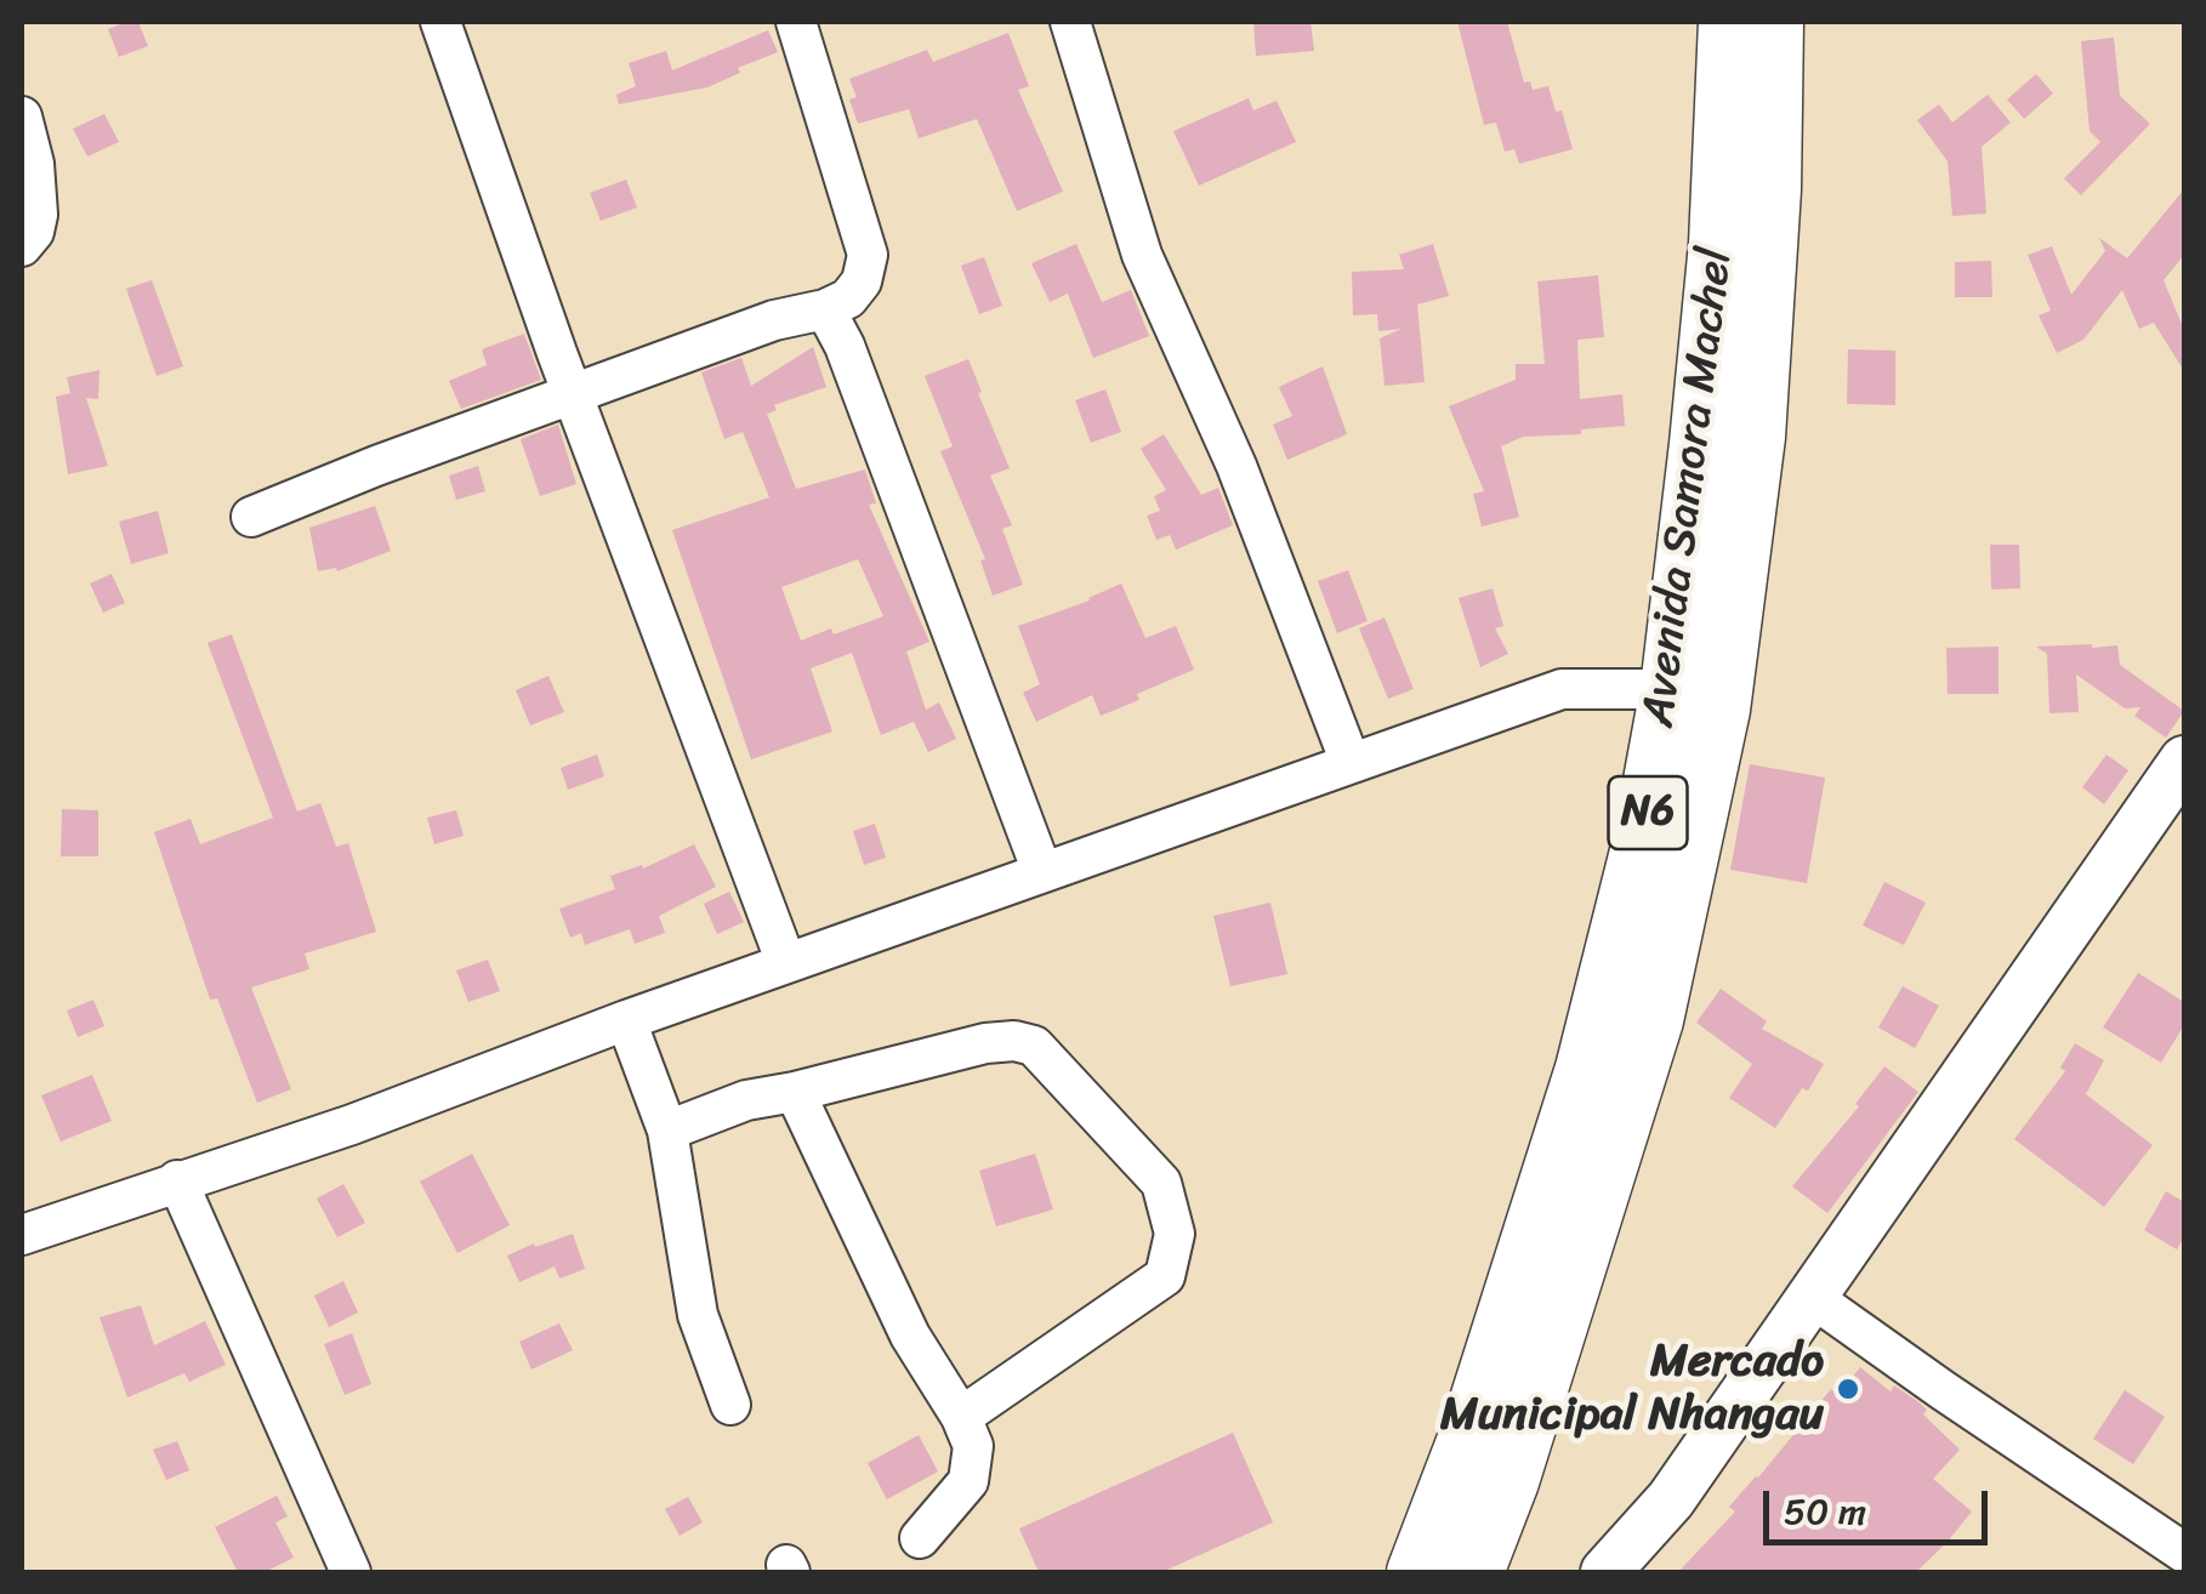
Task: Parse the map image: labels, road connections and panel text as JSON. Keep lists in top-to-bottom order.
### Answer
{
  "streets": {
    "highway": ["Avenida Samora Machel", "N6"]
  },
  "places": ["Mercado Municipal Nhangau"],
  "scale_bar": "50 m"
}
